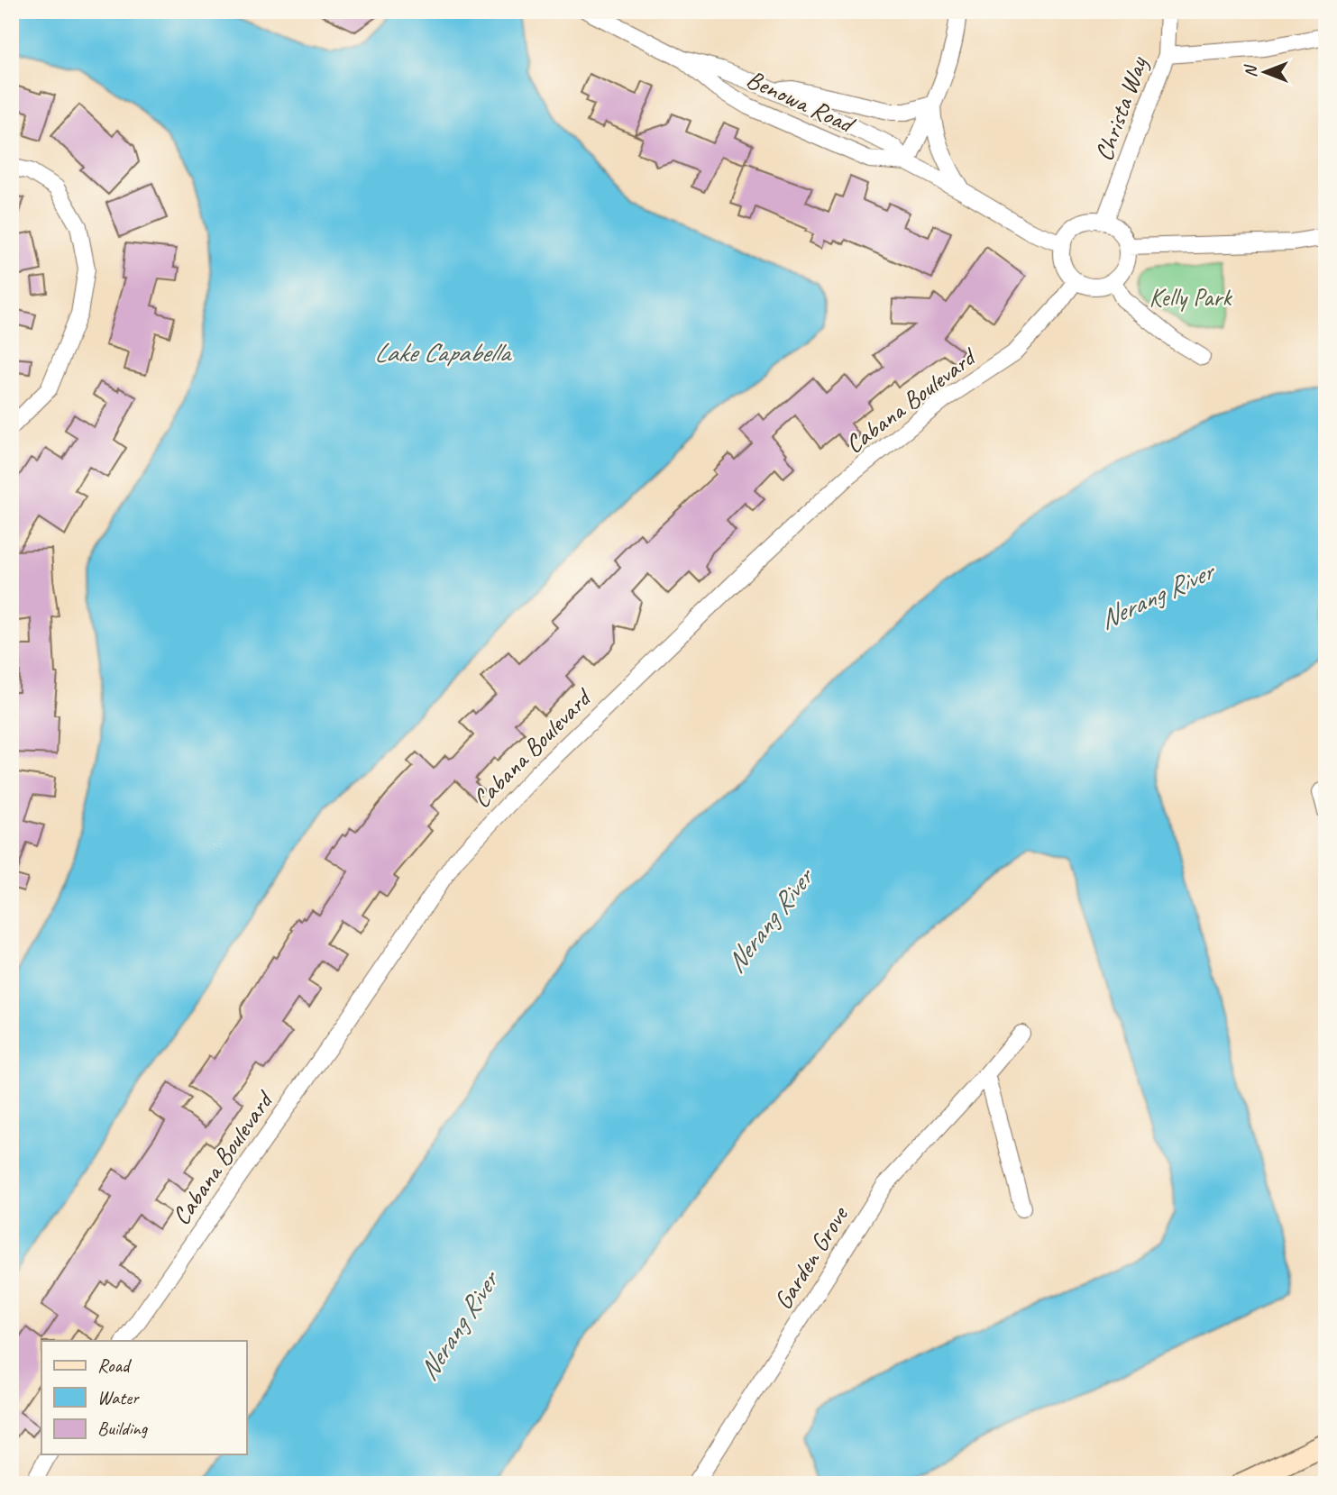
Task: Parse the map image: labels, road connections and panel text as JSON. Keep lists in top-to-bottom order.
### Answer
{
  "streets": {
    "street": [
      "Benowa Road",
      "Christa Way",
      "Cabana Boulevard",
      "Garden Grove"
    ]
  },
  "crossings": [
    ["Benowa Road", "Christa Way"],
    ["Benowa Road", "Cabana Boulevard"],
    ["Christa Way", "Cabana Boulevard"]
  ],
  "water": ["Lake Capabella", "Nerang River"],
  "parks": ["Kelly Park"],
  "legend": ["Road", "Water", "Building"],
  "north": "left"
}
